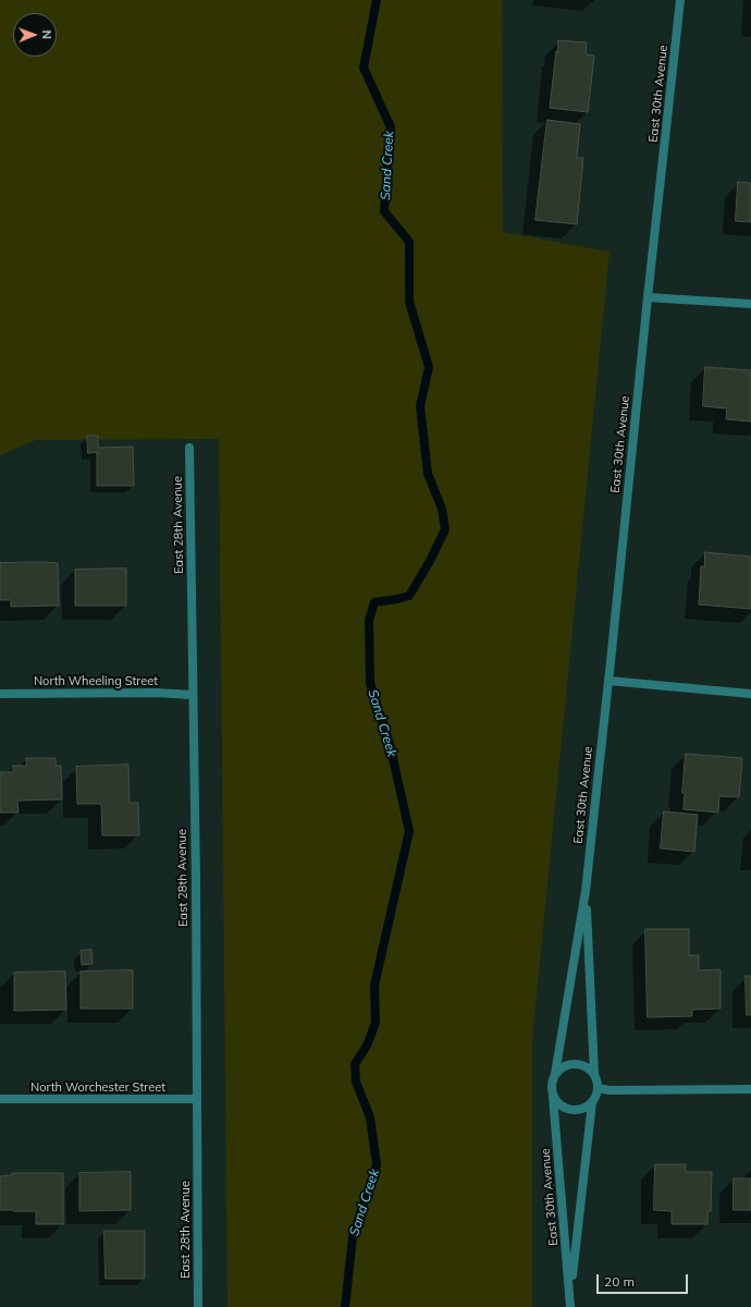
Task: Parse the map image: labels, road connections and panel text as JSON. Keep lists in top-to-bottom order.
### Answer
{
  "streets": {
    "street": [
      "East 30th Avenue",
      "East 28th Avenue",
      "North Wheeling Street",
      "North Worchester Street"
    ]
  },
  "crossings": [
    ["East 28th Avenue", "North Wheeling Street"],
    ["East 28th Avenue", "North Worchester Street"]
  ],
  "water": ["Sand Creek"],
  "scale_bar": "20 m",
  "north": "right"
}
